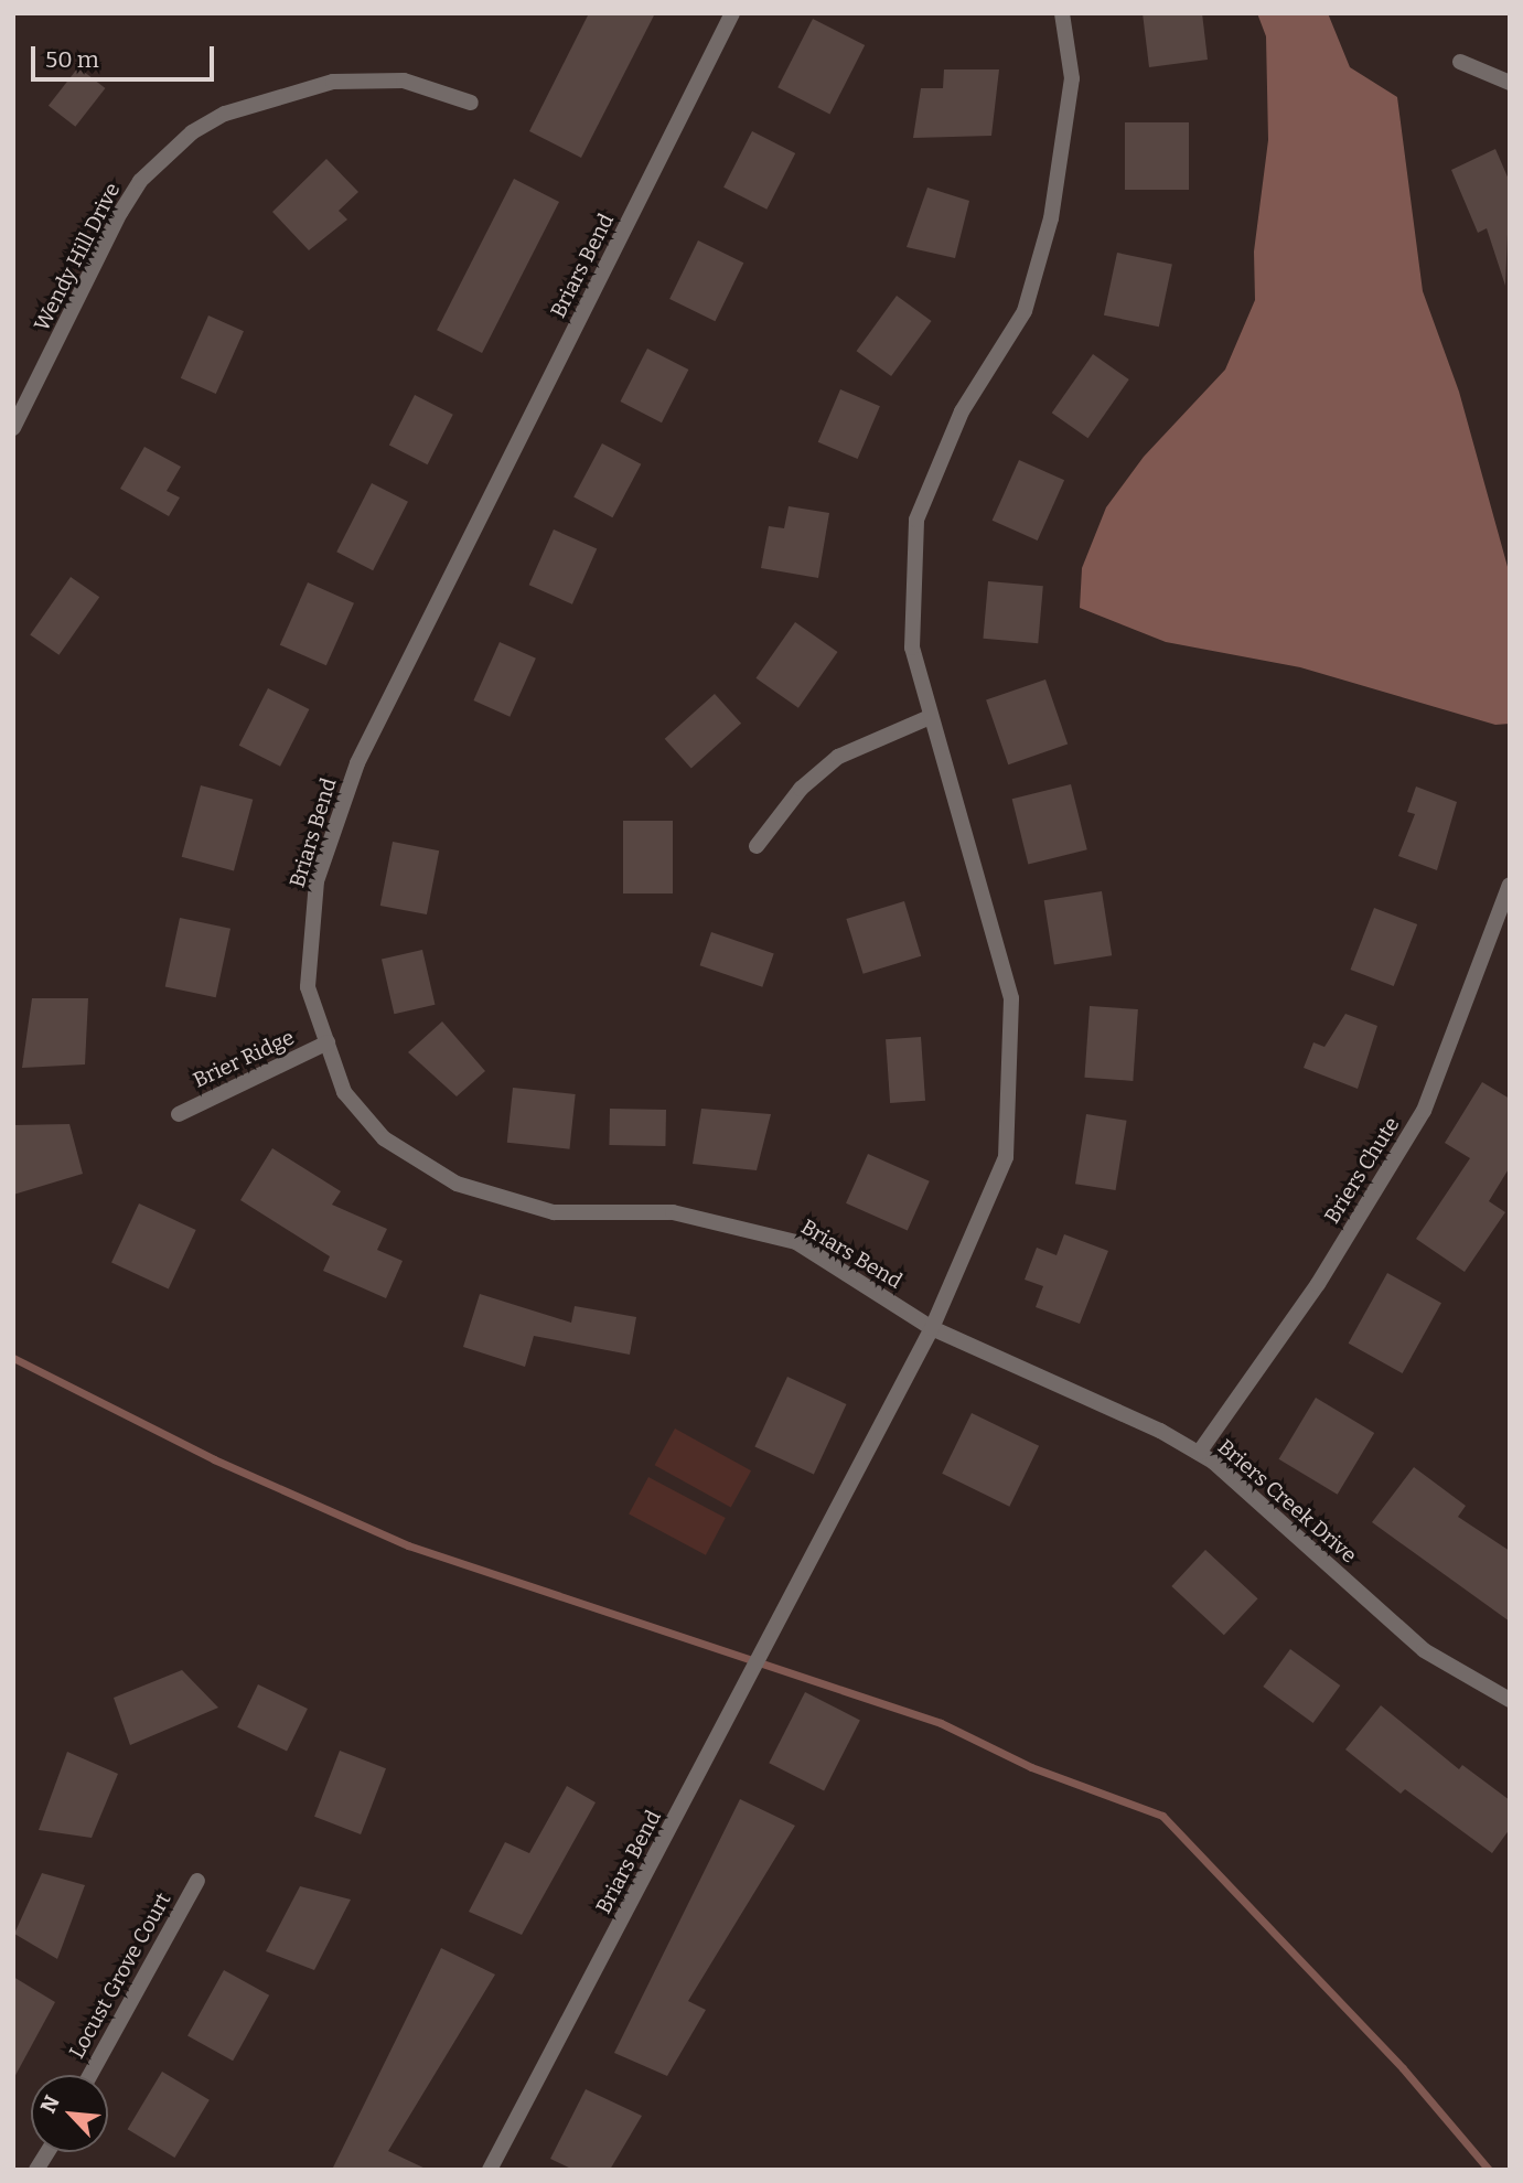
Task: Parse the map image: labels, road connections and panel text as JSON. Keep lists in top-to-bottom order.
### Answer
{
  "streets": {
    "street": [
      "Wendy Hill Drive",
      "Briars Bend",
      "Brier Ridge",
      "Briers Chute",
      "Briers Creek Drive",
      "Locust Grove Court"
    ]
  },
  "crossings": [
    ["Briars Bend", "Brier Ridge"],
    ["Briars Bend", "Briers Creek Drive"],
    ["Briers Chute", "Briers Creek Drive"]
  ],
  "scale_bar": "50 m",
  "north": "top left"
}
